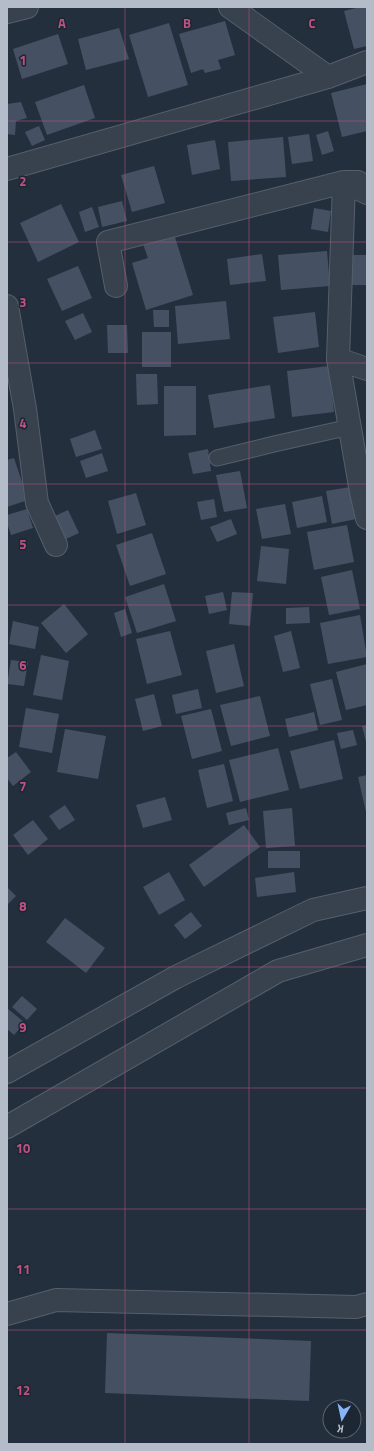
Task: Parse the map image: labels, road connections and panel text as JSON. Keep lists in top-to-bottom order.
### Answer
{
  "north": "bottom",
  "grid": {
    "columns": ["A", "B", "C"],
    "rows": [
      "1",
      "2",
      "3",
      "4",
      "5",
      "6",
      "7",
      "8",
      "9",
      "10",
      "11",
      "12"
    ]
  }
}
